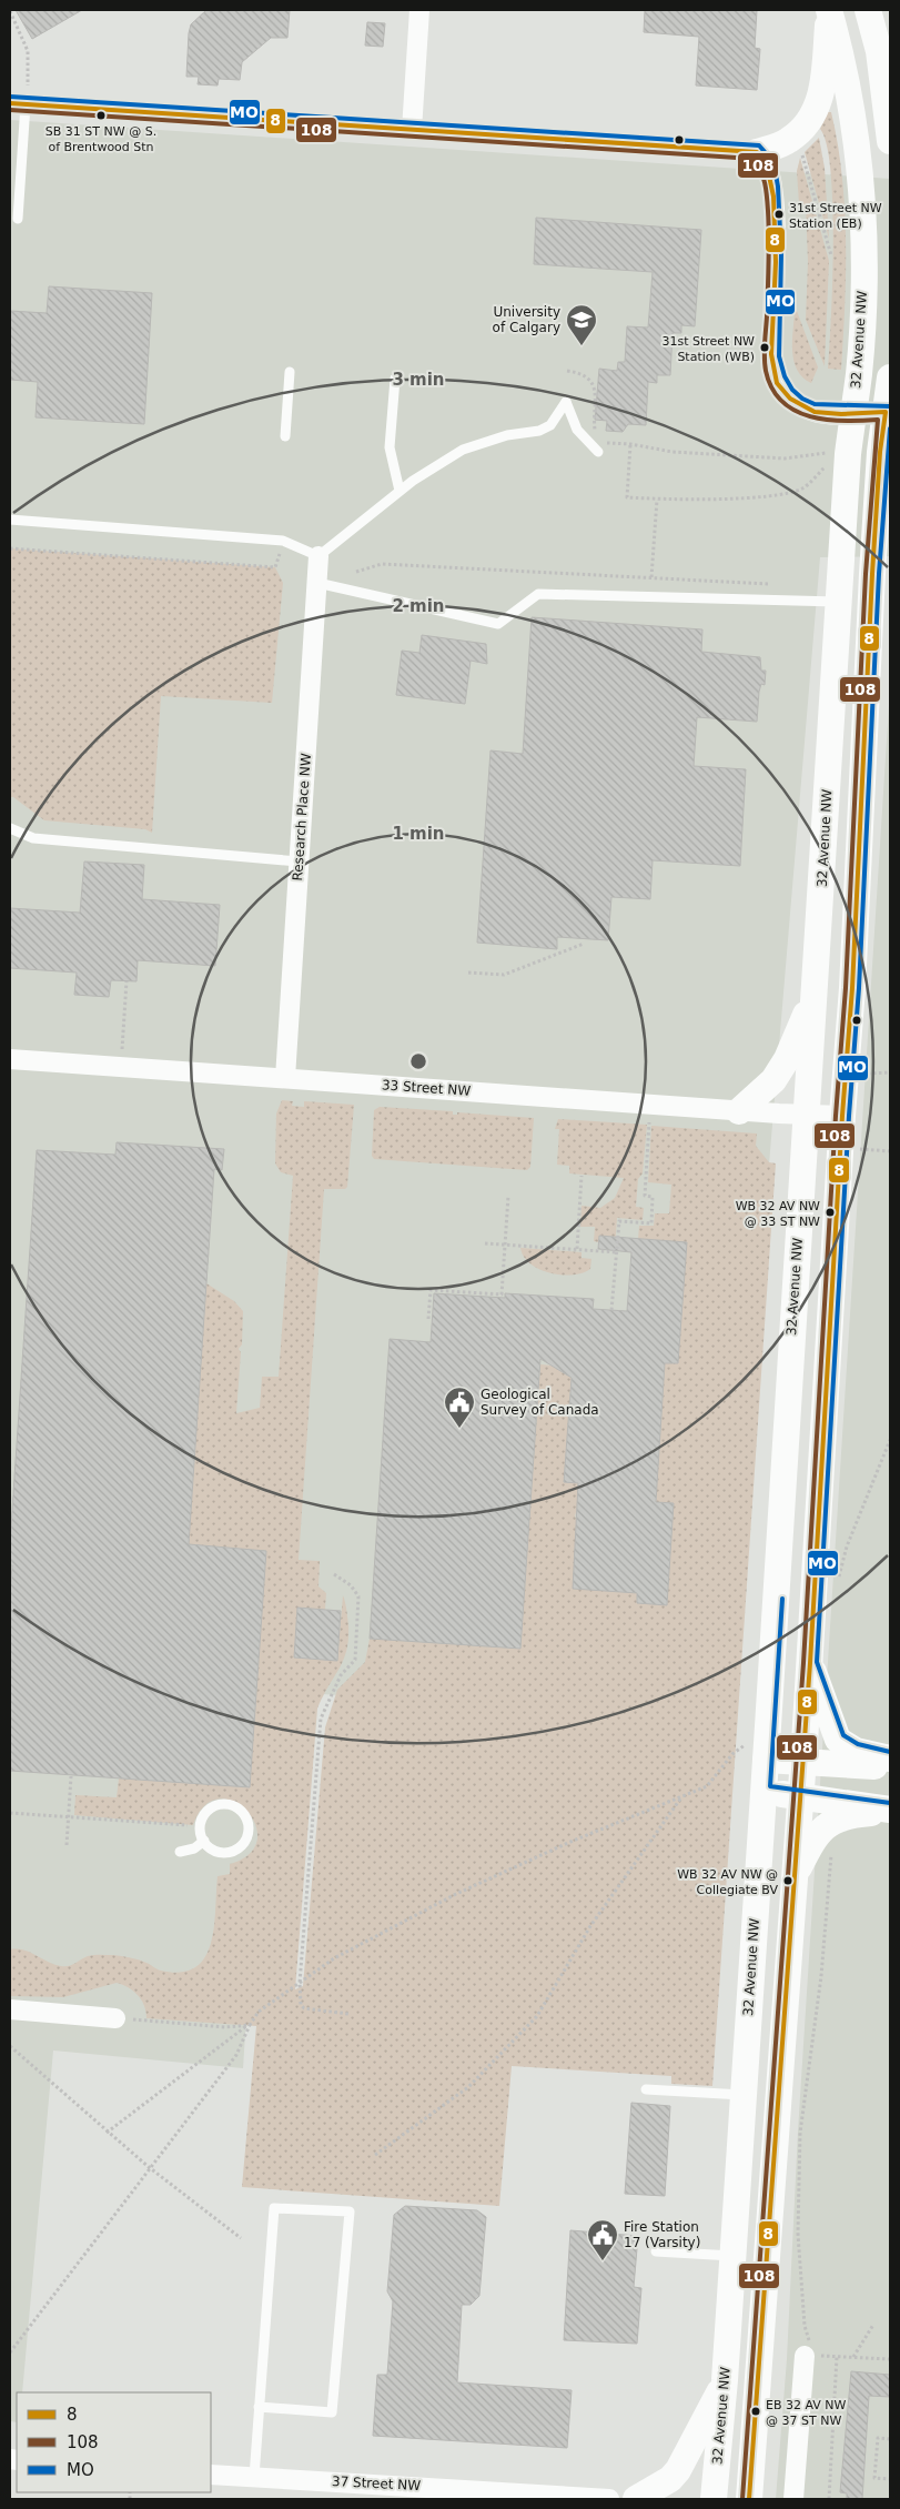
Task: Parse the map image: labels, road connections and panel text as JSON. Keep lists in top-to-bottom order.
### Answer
{
  "streets": {
    "main road": ["32 Avenue NW"],
    "street": ["Research Place NW", "33 Street NW", "37 Street NW"]
  },
  "crossings": [
    ["32 Avenue NW", "33 Street NW"],
    ["Research Place NW", "33 Street NW"]
  ],
  "places": {
    "other": [
      "SB 31 ST NW @ S. of Brentwood Stn",
      "31st Street NW Station (EB)",
      "31st Street NW Station (WB)",
      "WB 32 AV NW @ 33 ST NW",
      "WB 32 AV NW @ Collegiate BV",
      "EB 32 AV NW @ 37 ST NW"
    ],
    "school or university": ["University of Calgary"],
    "public building": ["Geological Survey of Canada", "Fire Station 17 (Varsity)"]
  },
  "lines": ["transit line MO", "transit line 8", "transit line 108"],
  "legend": ["8", "108", "MO"],
  "rings": ["3 min", "2 min", "1 min"]
}
